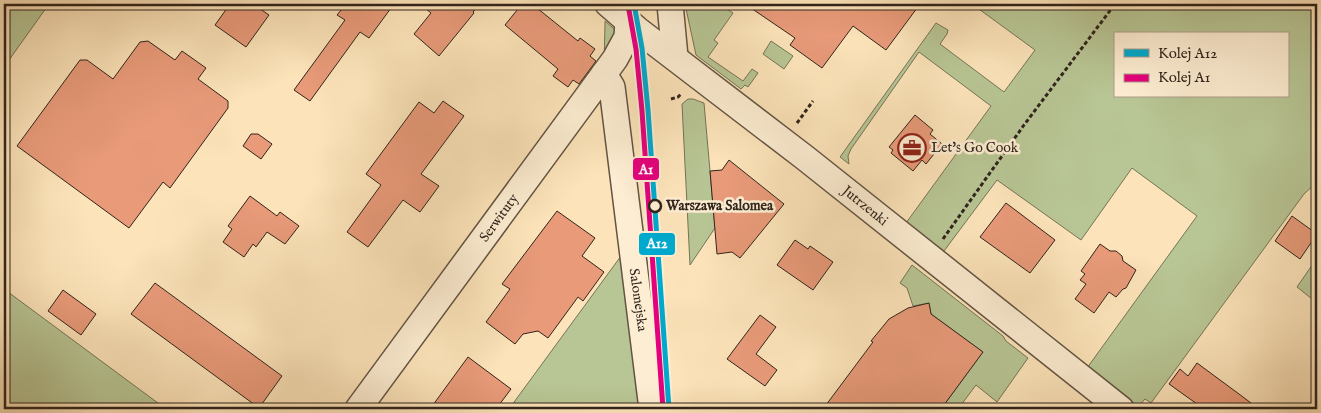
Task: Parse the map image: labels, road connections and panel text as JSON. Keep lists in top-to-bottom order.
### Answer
{
  "streets": {
    "street": ["Jutrzenki", "Serwituty", "Salomejska"]
  },
  "crossings": [
    ["Jutrzenki", "Serwituty"],
    ["Serwituty", "Salomejska"]
  ],
  "places": {
    "office": ["Let's Go Cook"],
    "other": ["Warszawa Salomea"]
  },
  "lines": ["rail line A12", "rail line A1"],
  "legend": ["Kolej A12", "Kolej A1"]
}
